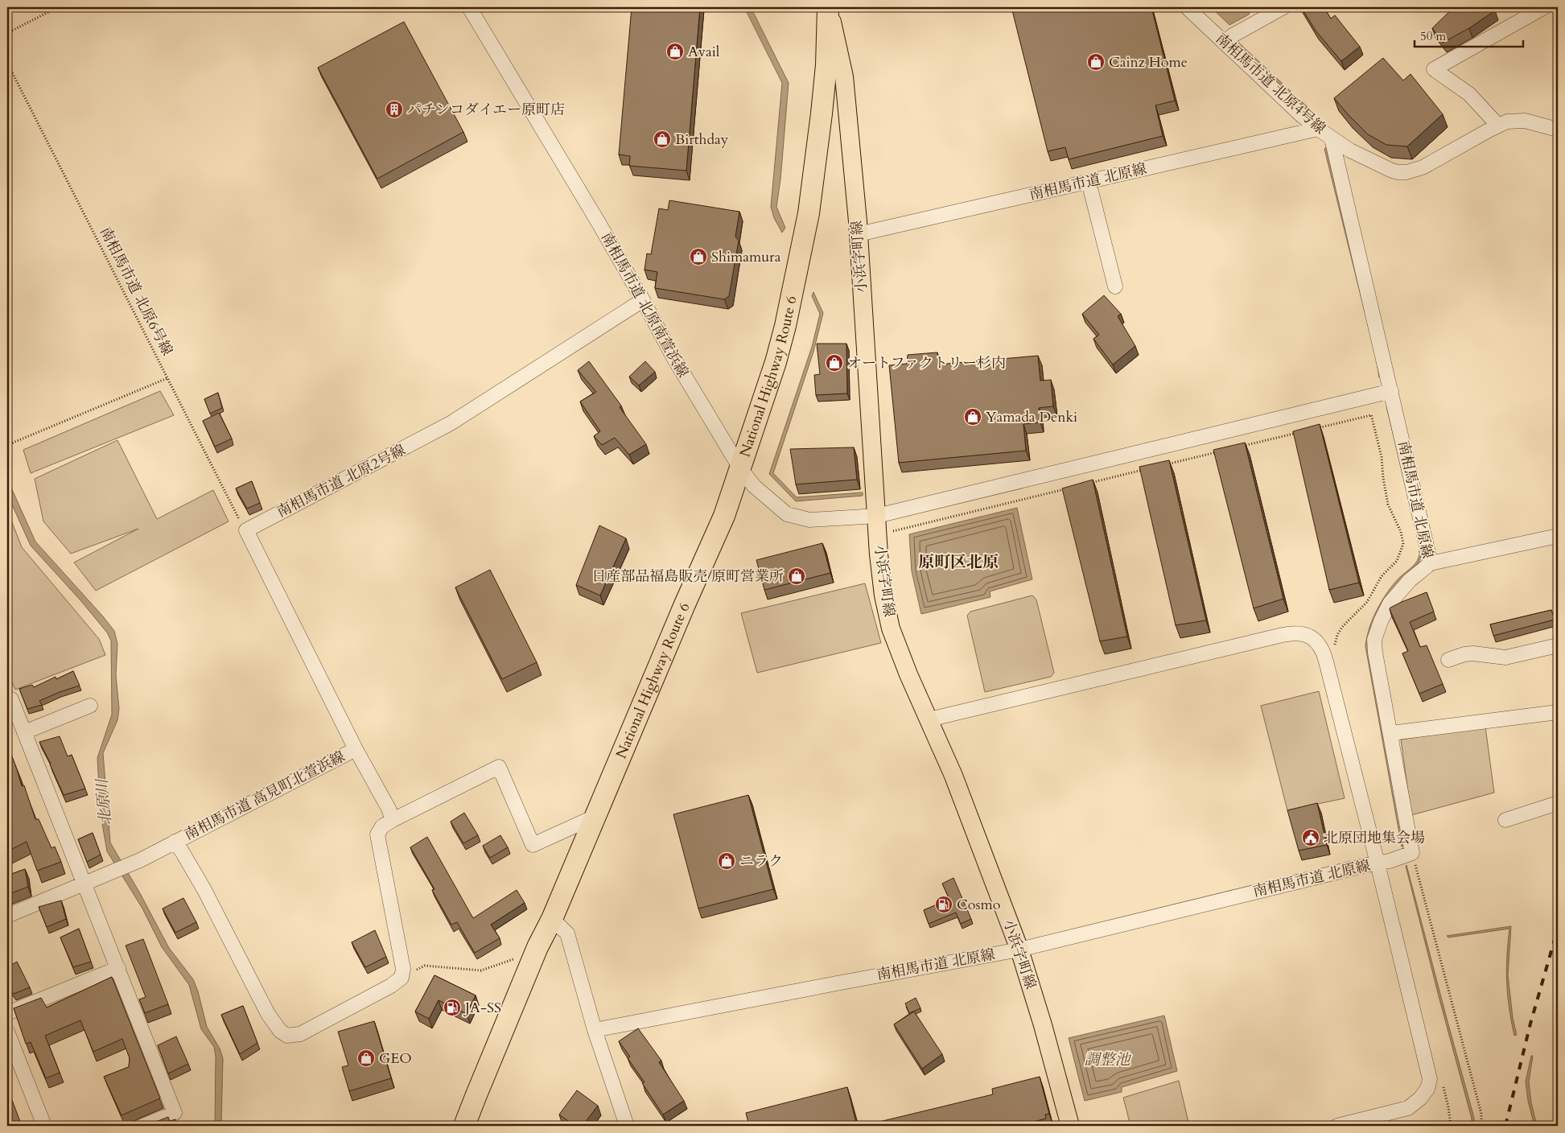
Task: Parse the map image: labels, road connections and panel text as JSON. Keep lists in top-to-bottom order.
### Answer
{
  "streets": {
    "highway": ["National Highway Route 6"],
    "main road": ["小浜字町線"],
    "street": [
      "南相馬市道 北原4号線",
      "南相馬市道 北原線",
      "南相馬市道 北原南萱浜線",
      "南相馬市道 北原2号線",
      "南相馬市道 高見町北萱浜線"
    ],
    "path": ["南相馬市道 北原6号線"]
  },
  "crossings": [
    ["南相馬市道 北原4号線", "南相馬市道 北原線"],
    ["南相馬市道 北原線", "小浜字町線"],
    ["南相馬市道 北原線", "南相馬市道 北原南萱浜線"],
    ["小浜字町線", "南相馬市道 北原南萱浜線"],
    ["小浜字町線", "National Highway Route 6"],
    ["南相馬市道 北原6号線", "南相馬市道 北原2号線"],
    ["南相馬市道 北原南萱浜線", "National Highway Route 6"],
    ["南相馬市道 北原南萱浜線", "南相馬市道 北原2号線"]
  ],
  "districts": ["原町区北原"],
  "water": ["北原川", "調整池"],
  "places": {
    "shop": [
      "Avail",
      "Cainz Home",
      "Birthday",
      "Shimamura",
      "オートファクトリー杉内",
      "Yamada Denki",
      "日産部品福島販売 原町営業所",
      "ニラク",
      "GEO"
    ],
    "building": ["パチンコダイエー原町店"],
    "public building": ["北原団地集会場"],
    "fuel station": ["Cosmo", "JA-SS"]
  },
  "scale_bar": "50 m"
}
